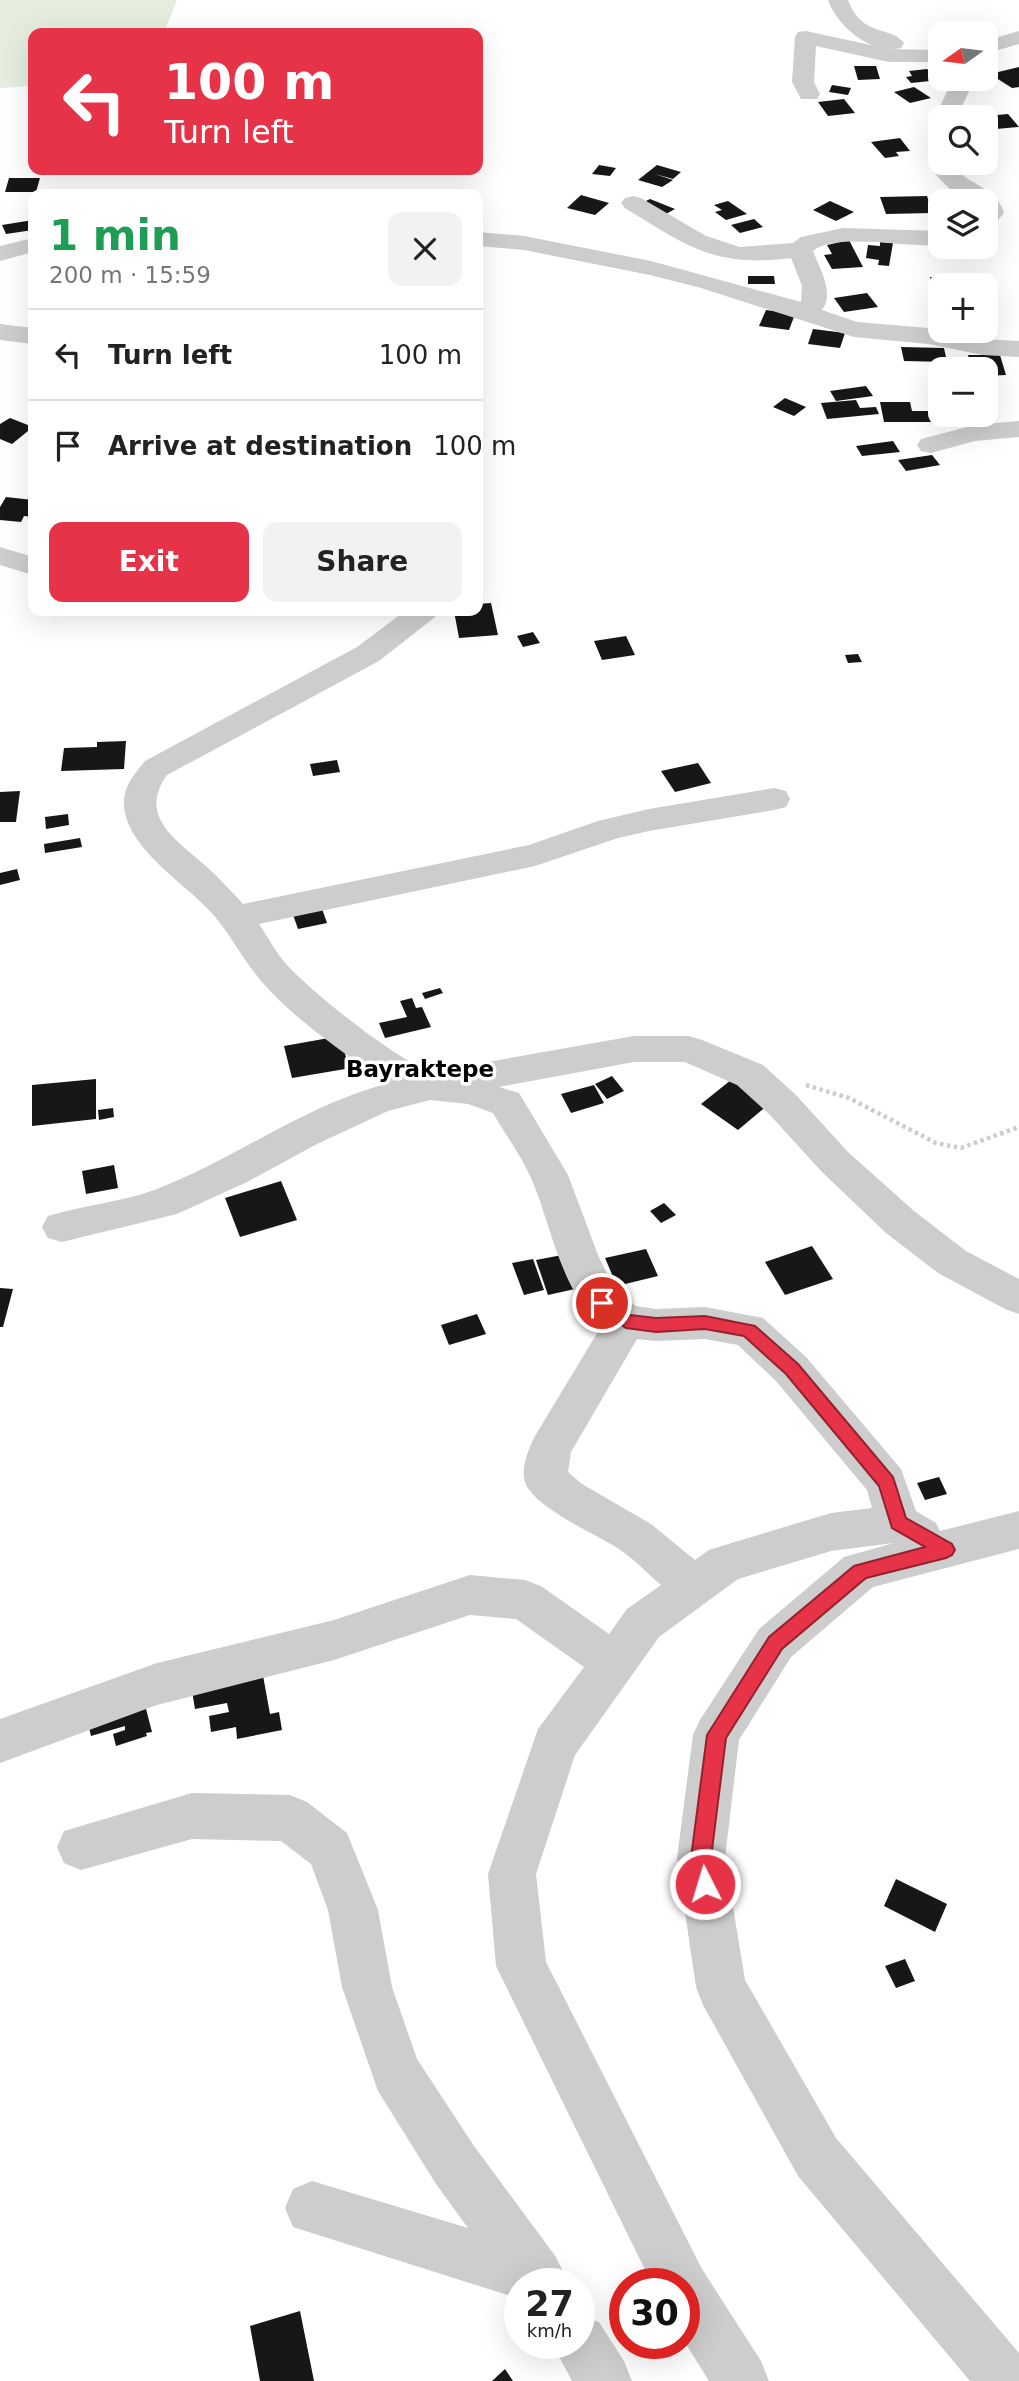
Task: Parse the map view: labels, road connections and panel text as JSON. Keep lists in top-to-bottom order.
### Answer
{
  "districts": ["Bayraktepe"],
  "north": "left",
  "page": {
    "map_buttons": ["+", "−"],
    "turn": ["100 m", "Turn left"],
    "heading": ["1 min", "200 m · 15:59"],
    "list": [
      {
        "name": "Turn left",
        "value": "100 m"
      },
      {
        "name": "Arrive at destination",
        "value": "100 m"
      }
    ],
    "buttons": ["Exit", "Share"],
    "speed": "27 km/h",
    "limit": "30"
  }
}
